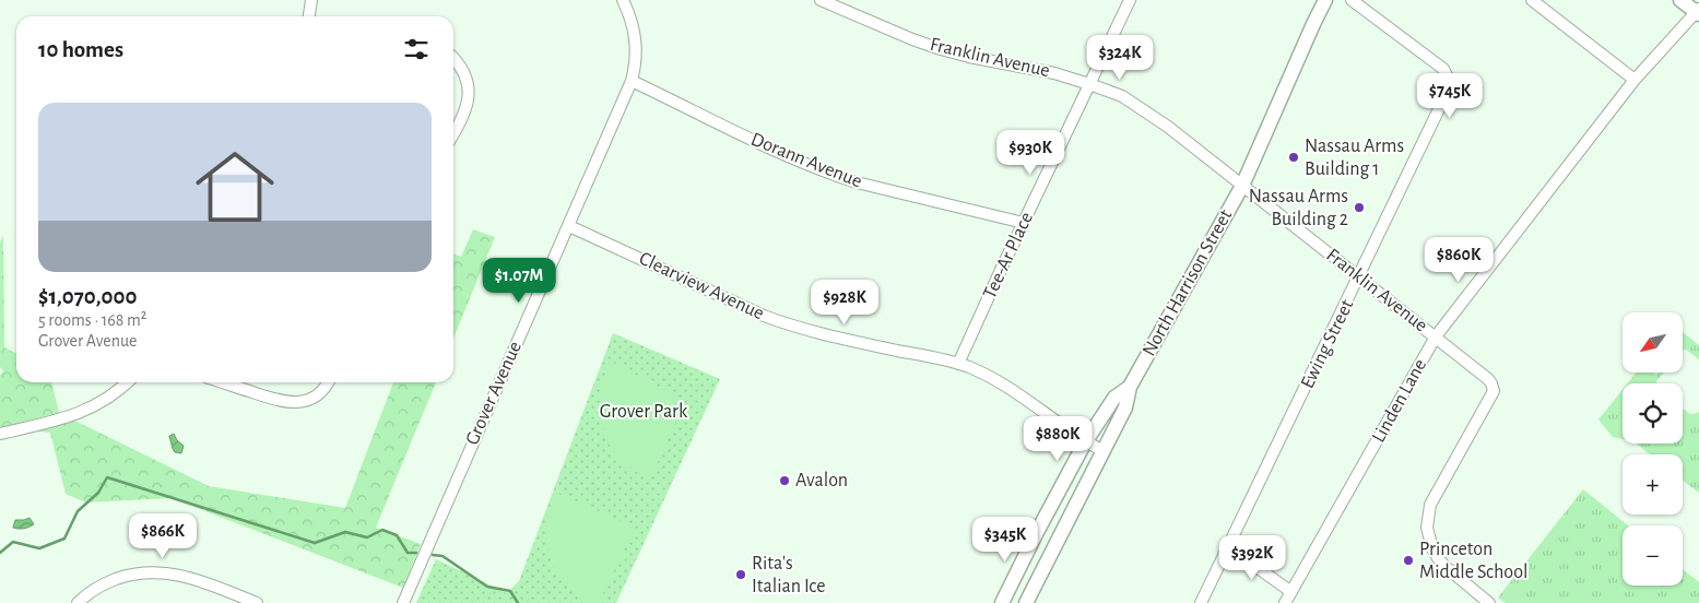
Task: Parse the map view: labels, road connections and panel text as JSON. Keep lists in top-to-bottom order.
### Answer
{
  "streets": {
    "street": [
      "Franklin Avenue",
      "Dorann Avenue",
      "Tee-Ar Place",
      "North Harrison Street",
      "Clearview Avenue",
      "Ewing Street",
      "Grover Avenue",
      "Linden Lane"
    ]
  },
  "crossings": [
    ["Franklin Avenue", "Tee-Ar Place"],
    ["Franklin Avenue", "North Harrison Street"],
    ["Franklin Avenue", "Ewing Street"],
    ["Franklin Avenue", "Linden Lane"],
    ["Dorann Avenue", "Tee-Ar Place"],
    ["Dorann Avenue", "Grover Avenue"],
    ["Tee-Ar Place", "Clearview Avenue"],
    ["North Harrison Street", "Clearview Avenue"],
    ["Clearview Avenue", "Grover Avenue"]
  ],
  "parks": ["Grover Park"],
  "places": [
    "Nassau Arms Building 1",
    "Nassau Arms Building 2",
    "Avalon",
    "Princeton Middle School",
    "Rita's Italian Ice"
  ],
  "north": "bottom left",
  "page": {
    "heading": "10 homes",
    "price": [
      "$324K",
      "$745K",
      "$930K",
      "$860K",
      "$1.07M",
      "$928K",
      "$880K",
      "$866K",
      "$345K",
      "$392K"
    ],
    "list": [
      {
        "name": "$1,070,000",
        "note": "5 rooms · 168 m² · Grover Avenue"
      }
    ],
    "map_buttons": ["+", "−"]
  }
}
